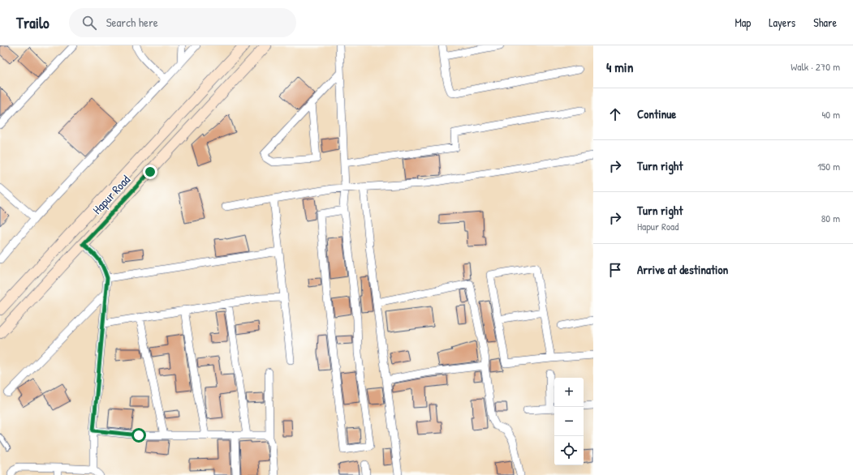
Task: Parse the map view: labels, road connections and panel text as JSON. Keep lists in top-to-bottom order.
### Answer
{
  "streets": {
    "main road": ["Hapur Road"]
  },
  "page": {
    "header": "Trailo",
    "search": "Search here",
    "nav": ["Map", "Layers", "Share"],
    "heading": ["4 min", "Walk · 270 m"],
    "list": [
      ["Continue", "40 m"],
      ["Turn right", "150 m"],
      ["Turn right", "Hapur Road", "80 m"],
      "Arrive at destination"
    ],
    "map_buttons": ["+", "−"]
  }
}
